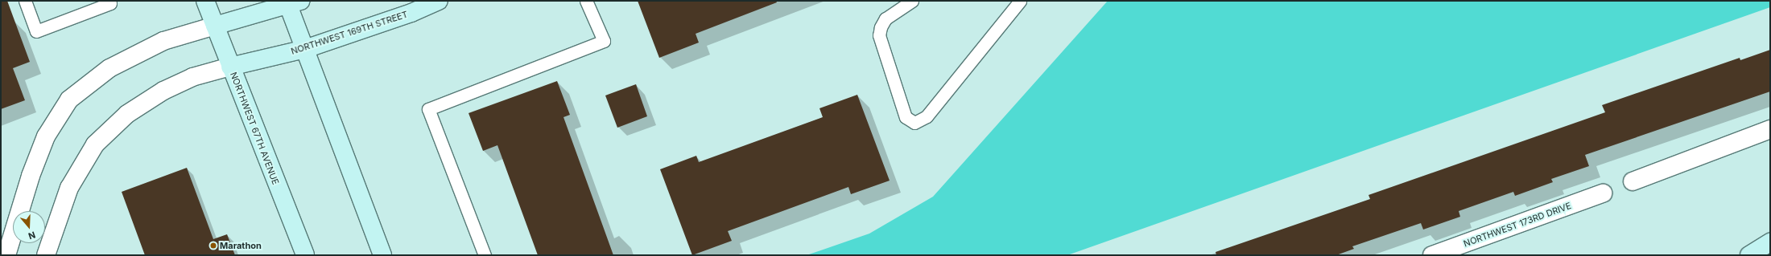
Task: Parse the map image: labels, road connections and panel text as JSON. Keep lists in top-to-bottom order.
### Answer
{
  "streets": {
    "main road": ["NORTHWEST 169TH STREET", "NORTHWEST 67TH AVENUE"],
    "street": ["NORTHWEST 173RD DRIVE"]
  },
  "crossings": [
    ["NORTHWEST 169TH STREET", "NORTHWEST 67TH AVENUE"]
  ],
  "places": ["Marathon"],
  "north": "bottom"
}
